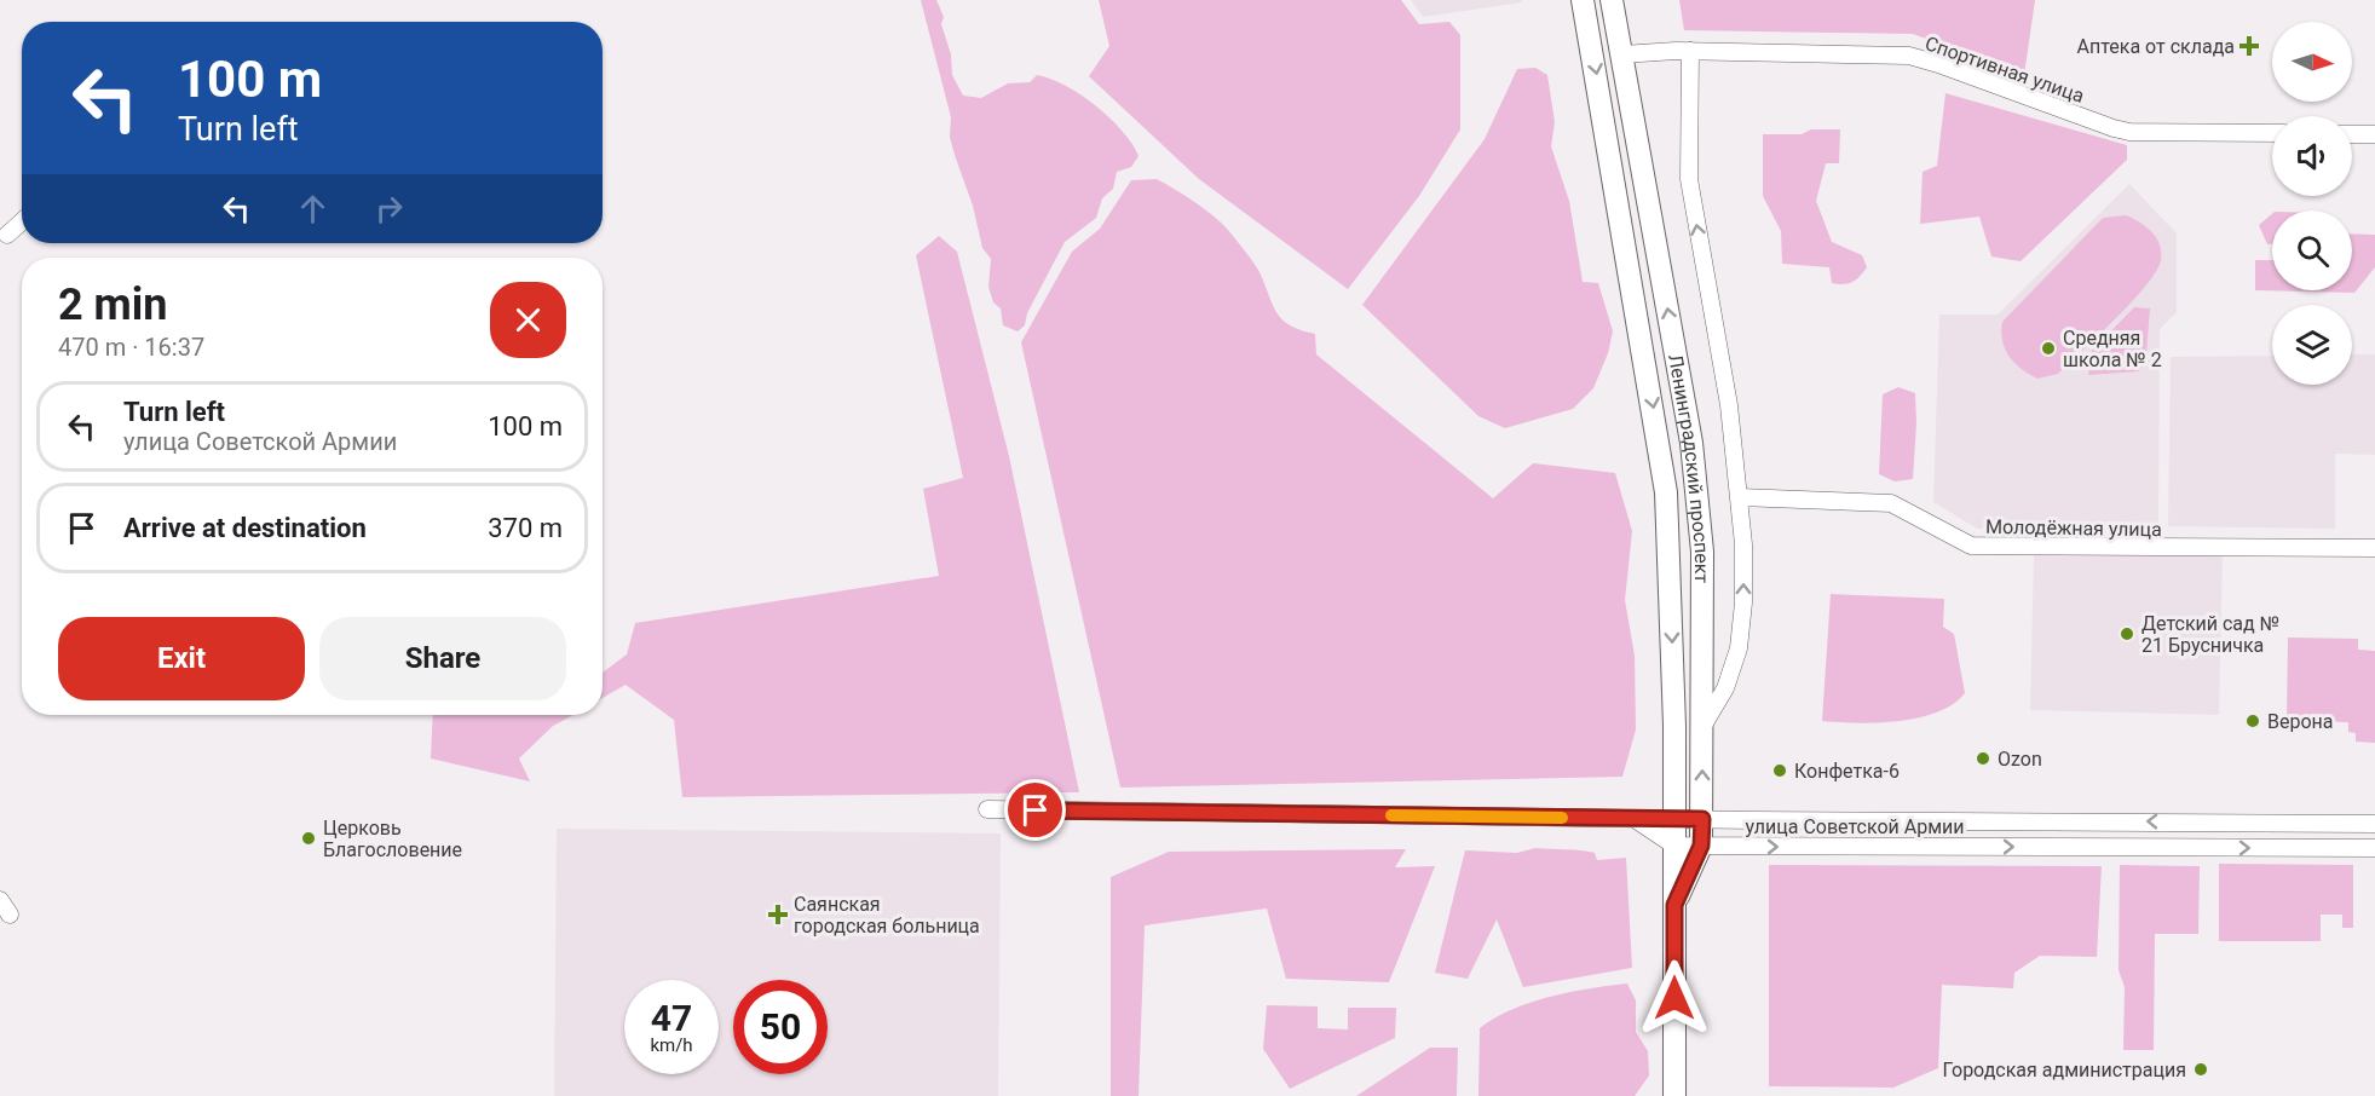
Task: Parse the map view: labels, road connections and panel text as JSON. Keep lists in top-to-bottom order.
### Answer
{
  "streets": {
    "main road": ["Ленинградский проспект"],
    "street": ["Спортивная улица", "Молодёжная улица", "улица Советской Армии"]
  },
  "crossings": [
    ["Спортивная улица", "Ленинградский проспект"],
    ["Ленинградский проспект", "улица Советской Армии"]
  ],
  "places": {
    "health": ["Аптека от склада", "Саянская городская больница"],
    "other": [
      "Средняя школа № 2",
      "Детский сад № 21 Брусничка",
      "Верона",
      "Ozon",
      "Конфетка-6",
      "Церковь Благословение",
      "Городская администрация"
    ]
  },
  "north": "right",
  "page": {
    "turn": ["100 m", "Turn left"],
    "heading": ["2 min", "470 m · 16:37"],
    "list": [
      {
        "name": "Turn left",
        "note": "улица Советской Армии",
        "value": "100 m"
      },
      {
        "name": "Arrive at destination",
        "value": "370 m"
      }
    ],
    "buttons": ["Exit", "Share"],
    "speed": "47 km/h",
    "limit": "50"
  }
}
